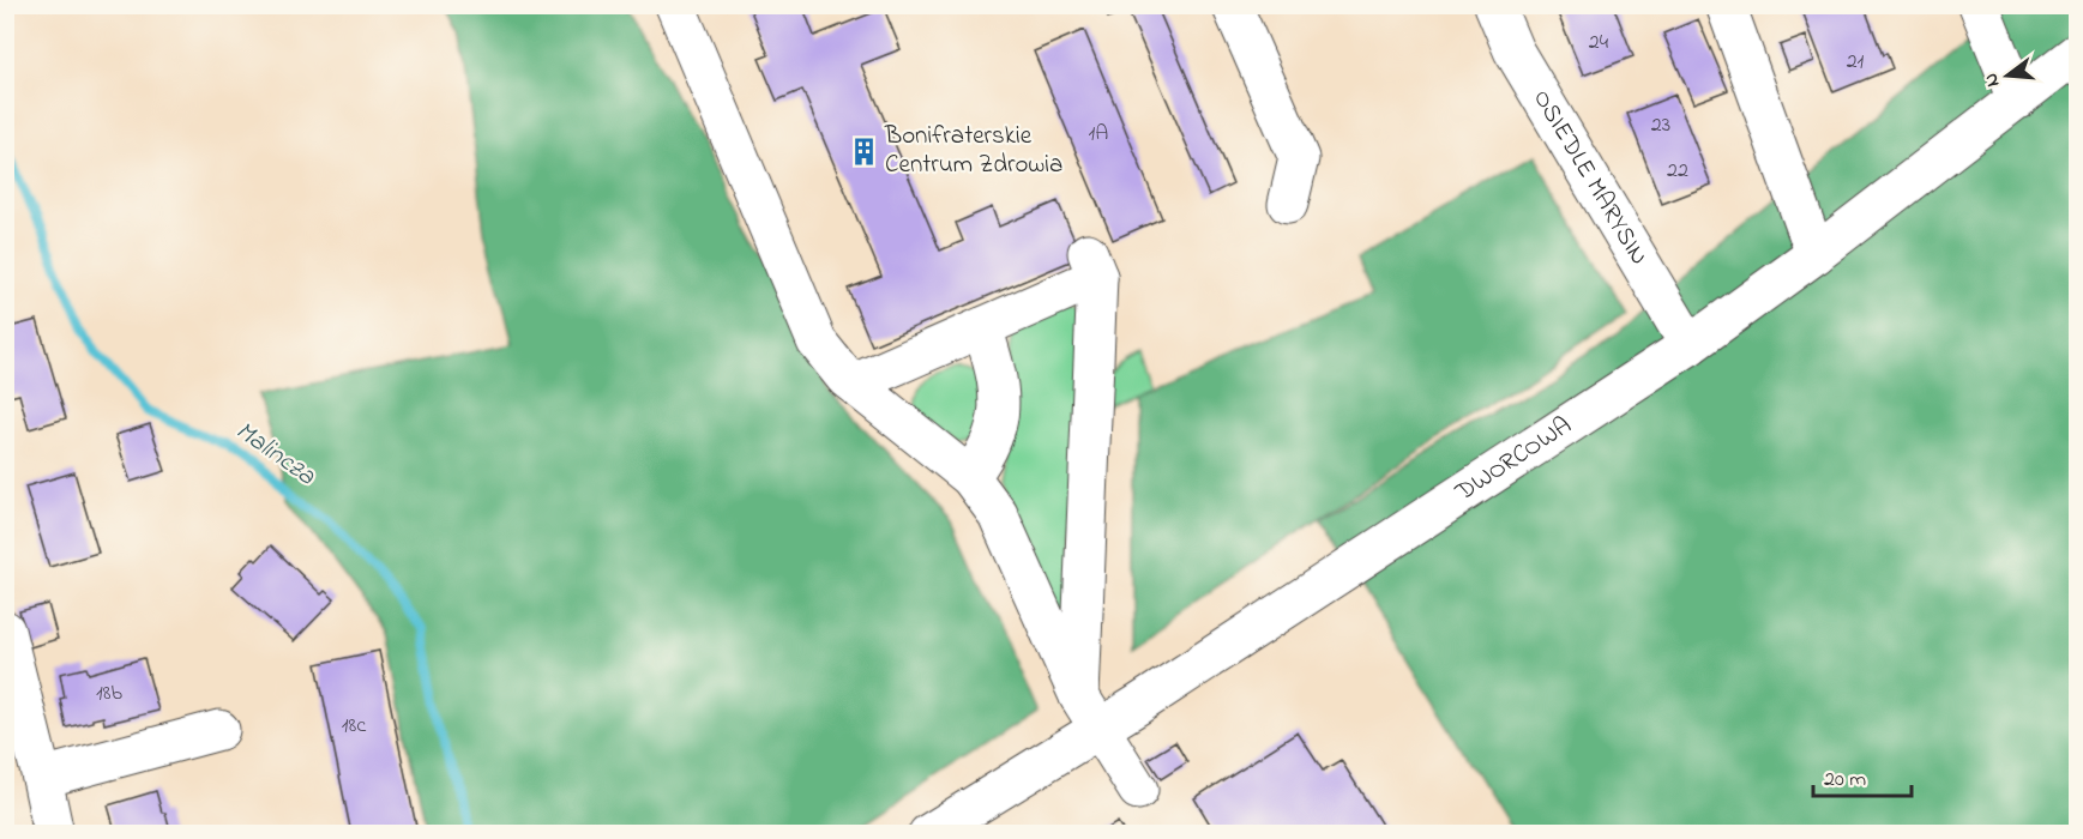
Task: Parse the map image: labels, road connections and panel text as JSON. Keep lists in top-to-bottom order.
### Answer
{
  "streets": {
    "street": ["OSIEDLE MARYSIN", "DWORCOWA"]
  },
  "crossings": [
    ["OSIEDLE MARYSIN", "DWORCOWA"]
  ],
  "water": ["Malincza"],
  "places": {
    "building": ["Bonifraterskie Centrum Zdrowia"]
  },
  "house_numbers": [
    "24",
    "21",
    "23",
    "1A",
    "22",
    "18b",
    "18c"
  ],
  "scale_bar": "20 m",
  "north": "left"
}
